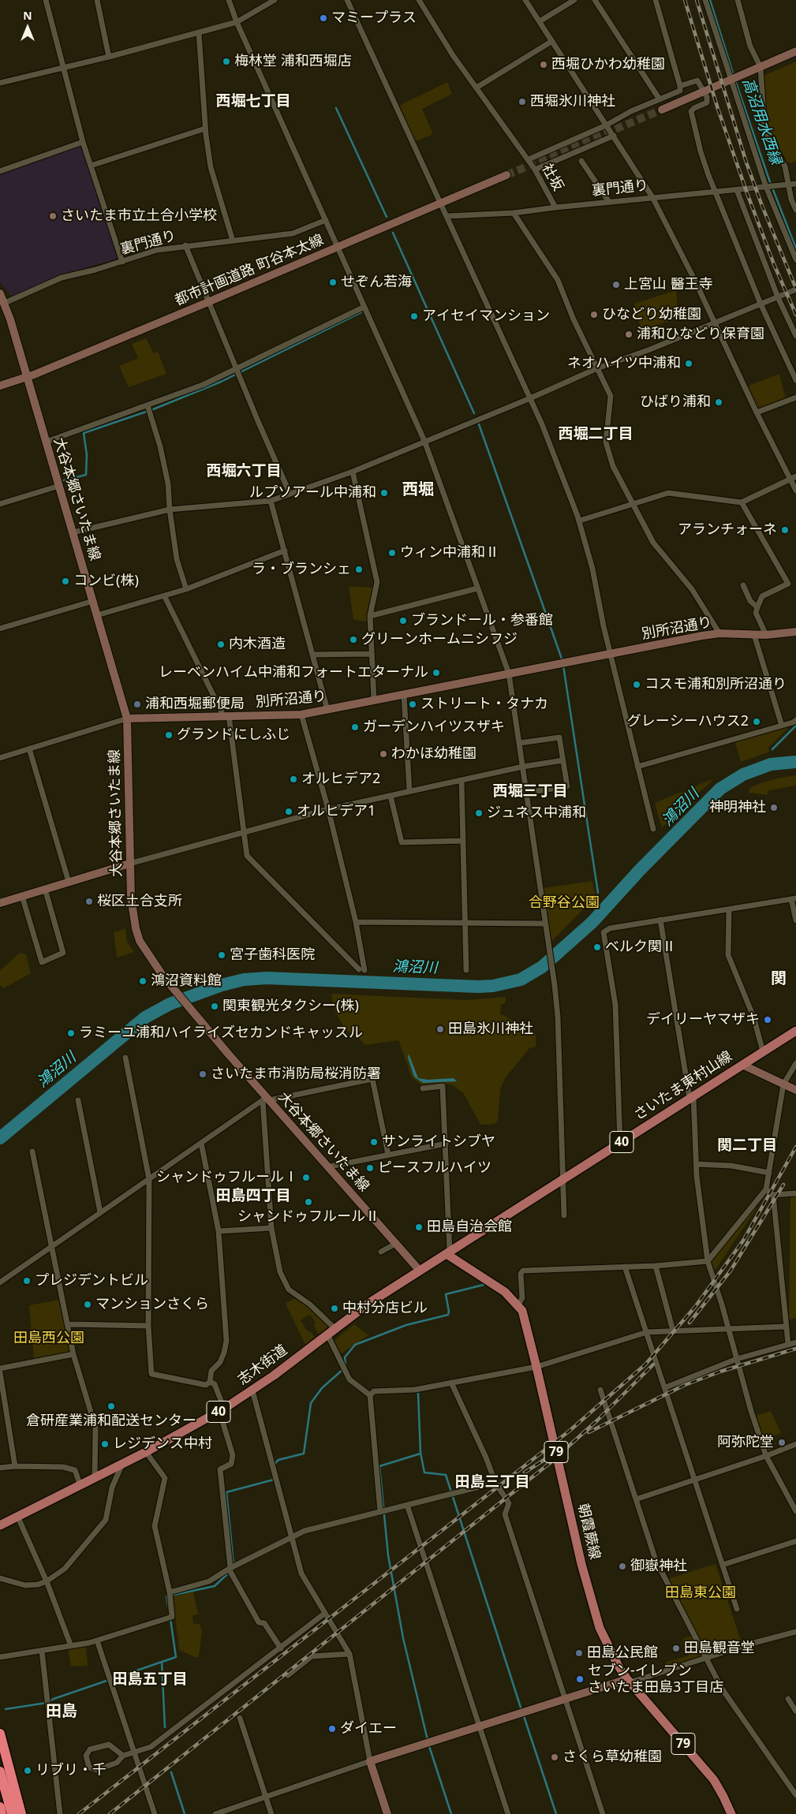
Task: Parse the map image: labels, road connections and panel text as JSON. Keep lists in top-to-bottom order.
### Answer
{
  "streets": {
    "main road": [
      "さいたま東村山線",
      "40",
      "志木街道",
      "79",
      "朝霞蕨線"
    ],
    "street": [
      "社坂",
      "裏門通り",
      "都市計画道路 町谷本太線",
      "大谷本郷さいたま線",
      "別所沼通り"
    ]
  },
  "crossings": [
    ["社坂", "裏門通り"],
    ["裏門通り", "大谷本郷さいたま線"],
    ["都市計画道路 町谷本太線", "大谷本郷さいたま線"],
    ["大谷本郷さいたま線", "別所沼通り"],
    ["大谷本郷さいたま線", "志木街道"],
    ["さいたま東村山線", "志木街道"],
    ["さいたま東村山線", "朝霞蕨線"],
    ["志木街道", "朝霞蕨線"]
  ],
  "districts": [
    "西堀七丁目",
    "西堀二丁目",
    "西堀六丁目",
    "西堀",
    "西堀三丁目",
    "関",
    "関二丁目",
    "田島四丁目",
    "田島三丁目",
    "田島五丁目",
    "田島"
  ],
  "water": ["高沼用水西縁", "鴻沼川"],
  "parks": ["合野谷公園", "田島西公園", "田島東公園"],
  "places": [
    "マミープラス",
    "梅林堂 浦和西堀店",
    "西堀ひかわ幼稚園",
    "西堀氷川神社",
    "さいたま市立土合小学校",
    "せぞん若海",
    "上宮山 醫王寺",
    "ひなどり幼稚園",
    "アイセイマンション",
    "浦和ひなどり保育園",
    "ネオハイツ中浦和",
    "ひばり浦和",
    "ルプソアール中浦和",
    "アランチォーネ",
    "ウィン中浦和Ⅱ",
    "ラ・ブランシェ",
    "コンビ(株)",
    "ブランドール・参番館",
    "グリーンホームニシフジ",
    "内木酒造",
    "レーベンハイム中浦和フォートエターナル",
    "コスモ浦和別所沼通り",
    "浦和西堀郵便局",
    "ストリート・タナカ",
    "グレーシーハウス2",
    "ガーデンハイツスザキ",
    "グランドにしふじ",
    "わかほ幼稚園",
    "オルヒデア2",
    "神明神社",
    "オルヒデア1",
    "ジュネス中浦和",
    "桜区土合支所",
    "ベルク関Ⅱ",
    "宮子歯科医院",
    "鴻沼資料館",
    "関東観光タクシー(株)",
    "デイリーヤマザキ",
    "田島氷川神社",
    "ラミーユ浦和ハイライズセカンドキャッスル",
    "さいたま市消防局桜消防署",
    "サンライトシブヤ",
    "ピースフルハイツ",
    "シャンドゥフルールⅠ",
    "シャンドゥフルールⅡ",
    "田島自治会館",
    "プレジデントビル",
    "マンションさくら",
    "中村分店ビル",
    "倉研産業浦和配送センター",
    "阿弥陀堂",
    "レジデンス中村",
    "御嶽神社",
    "田島観音堂",
    "田島公民館",
    "セブン-イレブン さいたま田島3丁目店",
    "ダイエー",
    "さくら草幼稚園",
    "リブリ・千"
  ],
  "north": "top"
}
